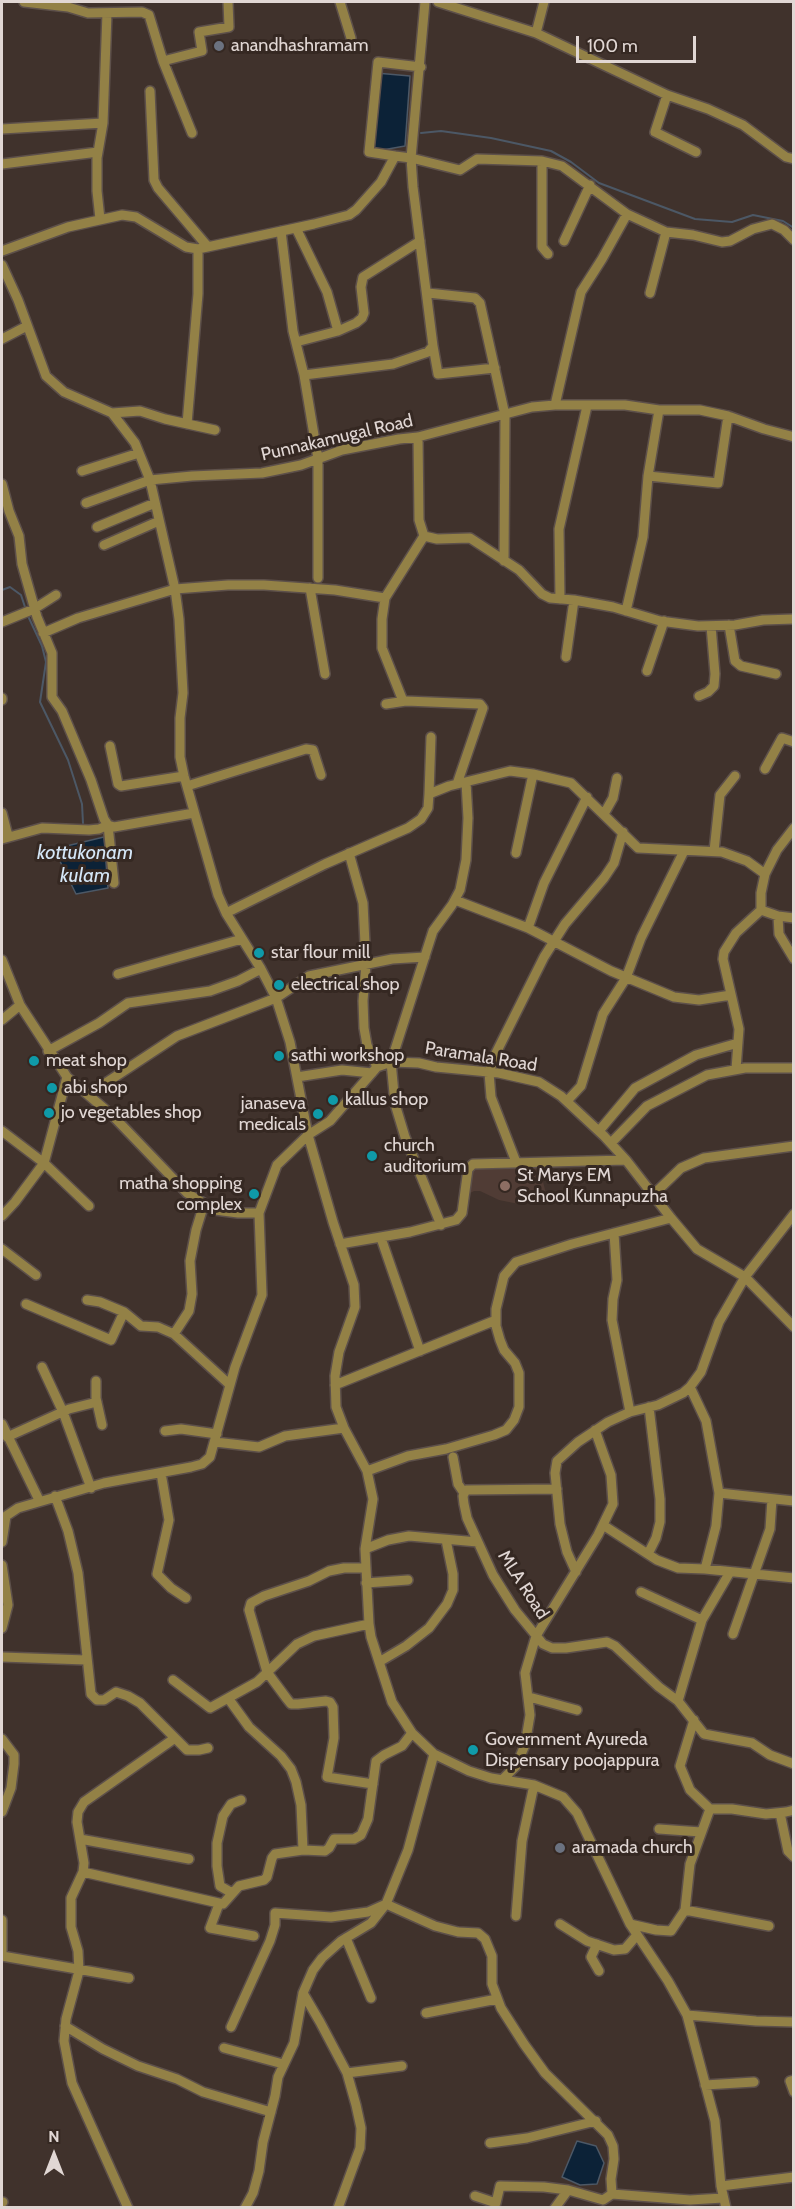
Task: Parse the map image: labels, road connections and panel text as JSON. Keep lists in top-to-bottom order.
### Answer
{
  "streets": {
    "street": ["Punnakamugal Road", "Paramala Road", "MLA Road"]
  },
  "water": ["kottukonam kulam"],
  "places": [
    "anandhashramam",
    "star flour mill",
    "electrical shop",
    "sathi workshop",
    "meat shop",
    "abi shop",
    "kallus shop",
    "jo vegetables shop",
    "janaseva medicals",
    "church auditorium",
    "St Marys EM School Kunnapuzha",
    "matha shopping complex",
    "Government Ayureda Dispensary poojappura",
    "aramada church"
  ],
  "scale_bar": "100 m",
  "north": "top"
}
